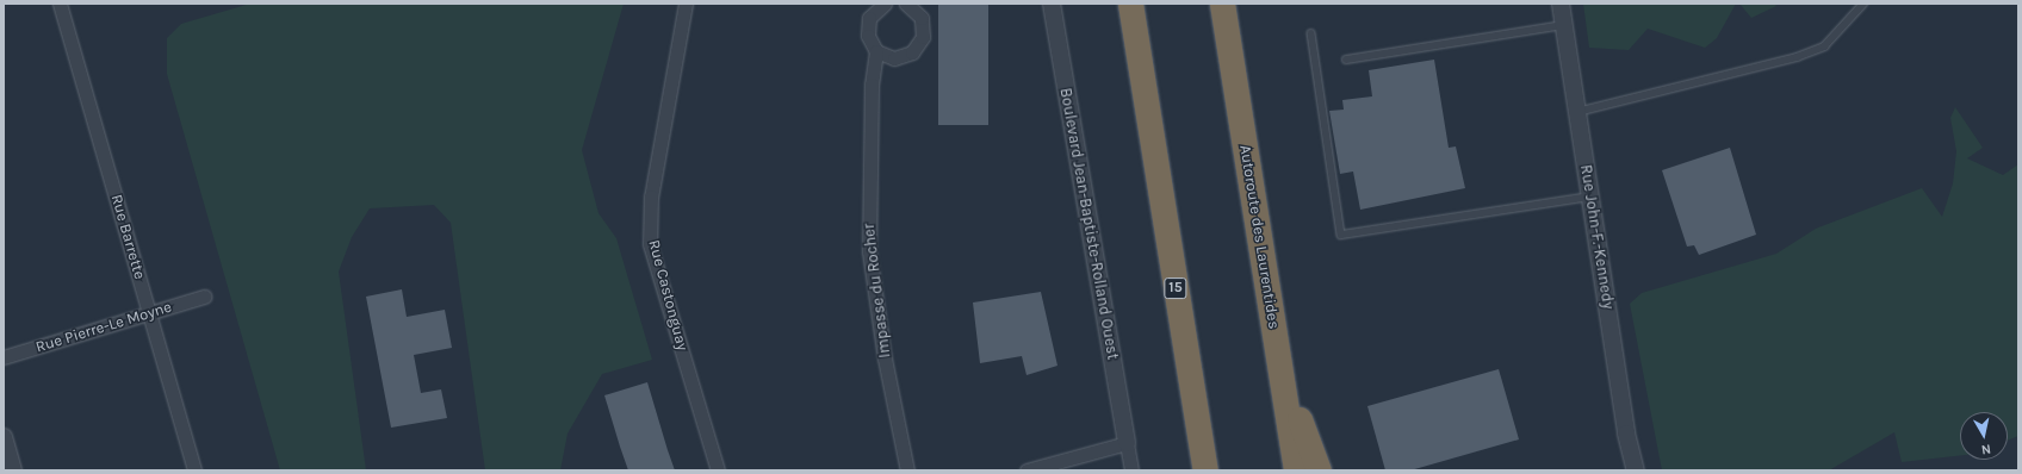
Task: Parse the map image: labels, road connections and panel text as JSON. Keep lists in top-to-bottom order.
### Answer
{
  "streets": {
    "highway": ["Autoroute des Laurentides", "15"],
    "street": [
      "Boulevard Jean-Baptiste-Rolland Ouest",
      "Rue Barrette",
      "Rue John-F.-Kennedy",
      "Impasse du Rocher",
      "Rue Castonguay",
      "Rue Pierre-Le Moyne"
    ]
  },
  "crossings": [
    ["Rue Barrette", "Rue Pierre-Le Moyne"]
  ],
  "north": "bottom"
}
